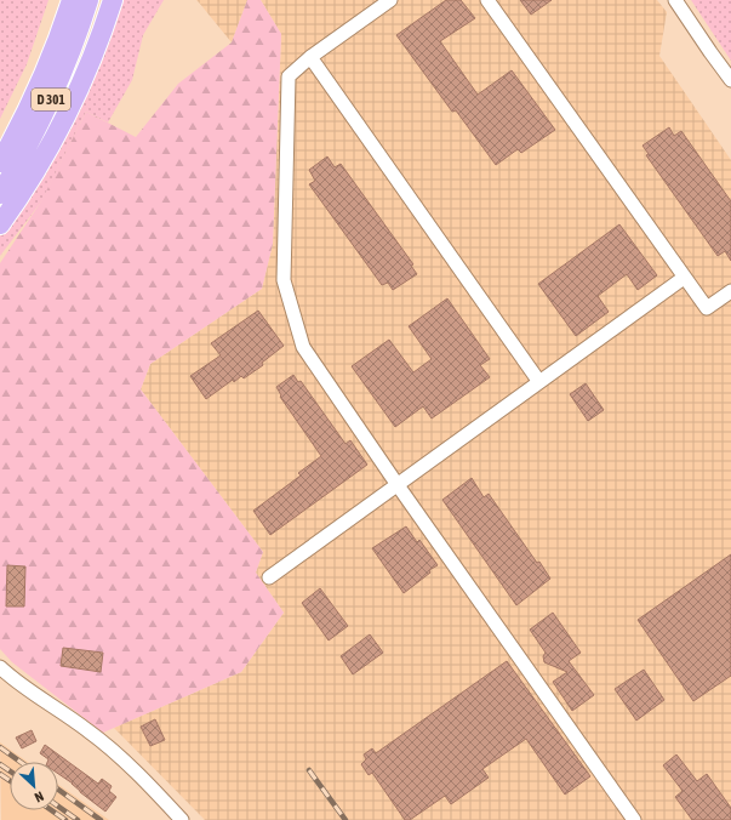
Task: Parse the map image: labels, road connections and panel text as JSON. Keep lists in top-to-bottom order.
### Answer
{
  "streets": {
    "highway": ["D 301"]
  },
  "north": "bottom right"
}
